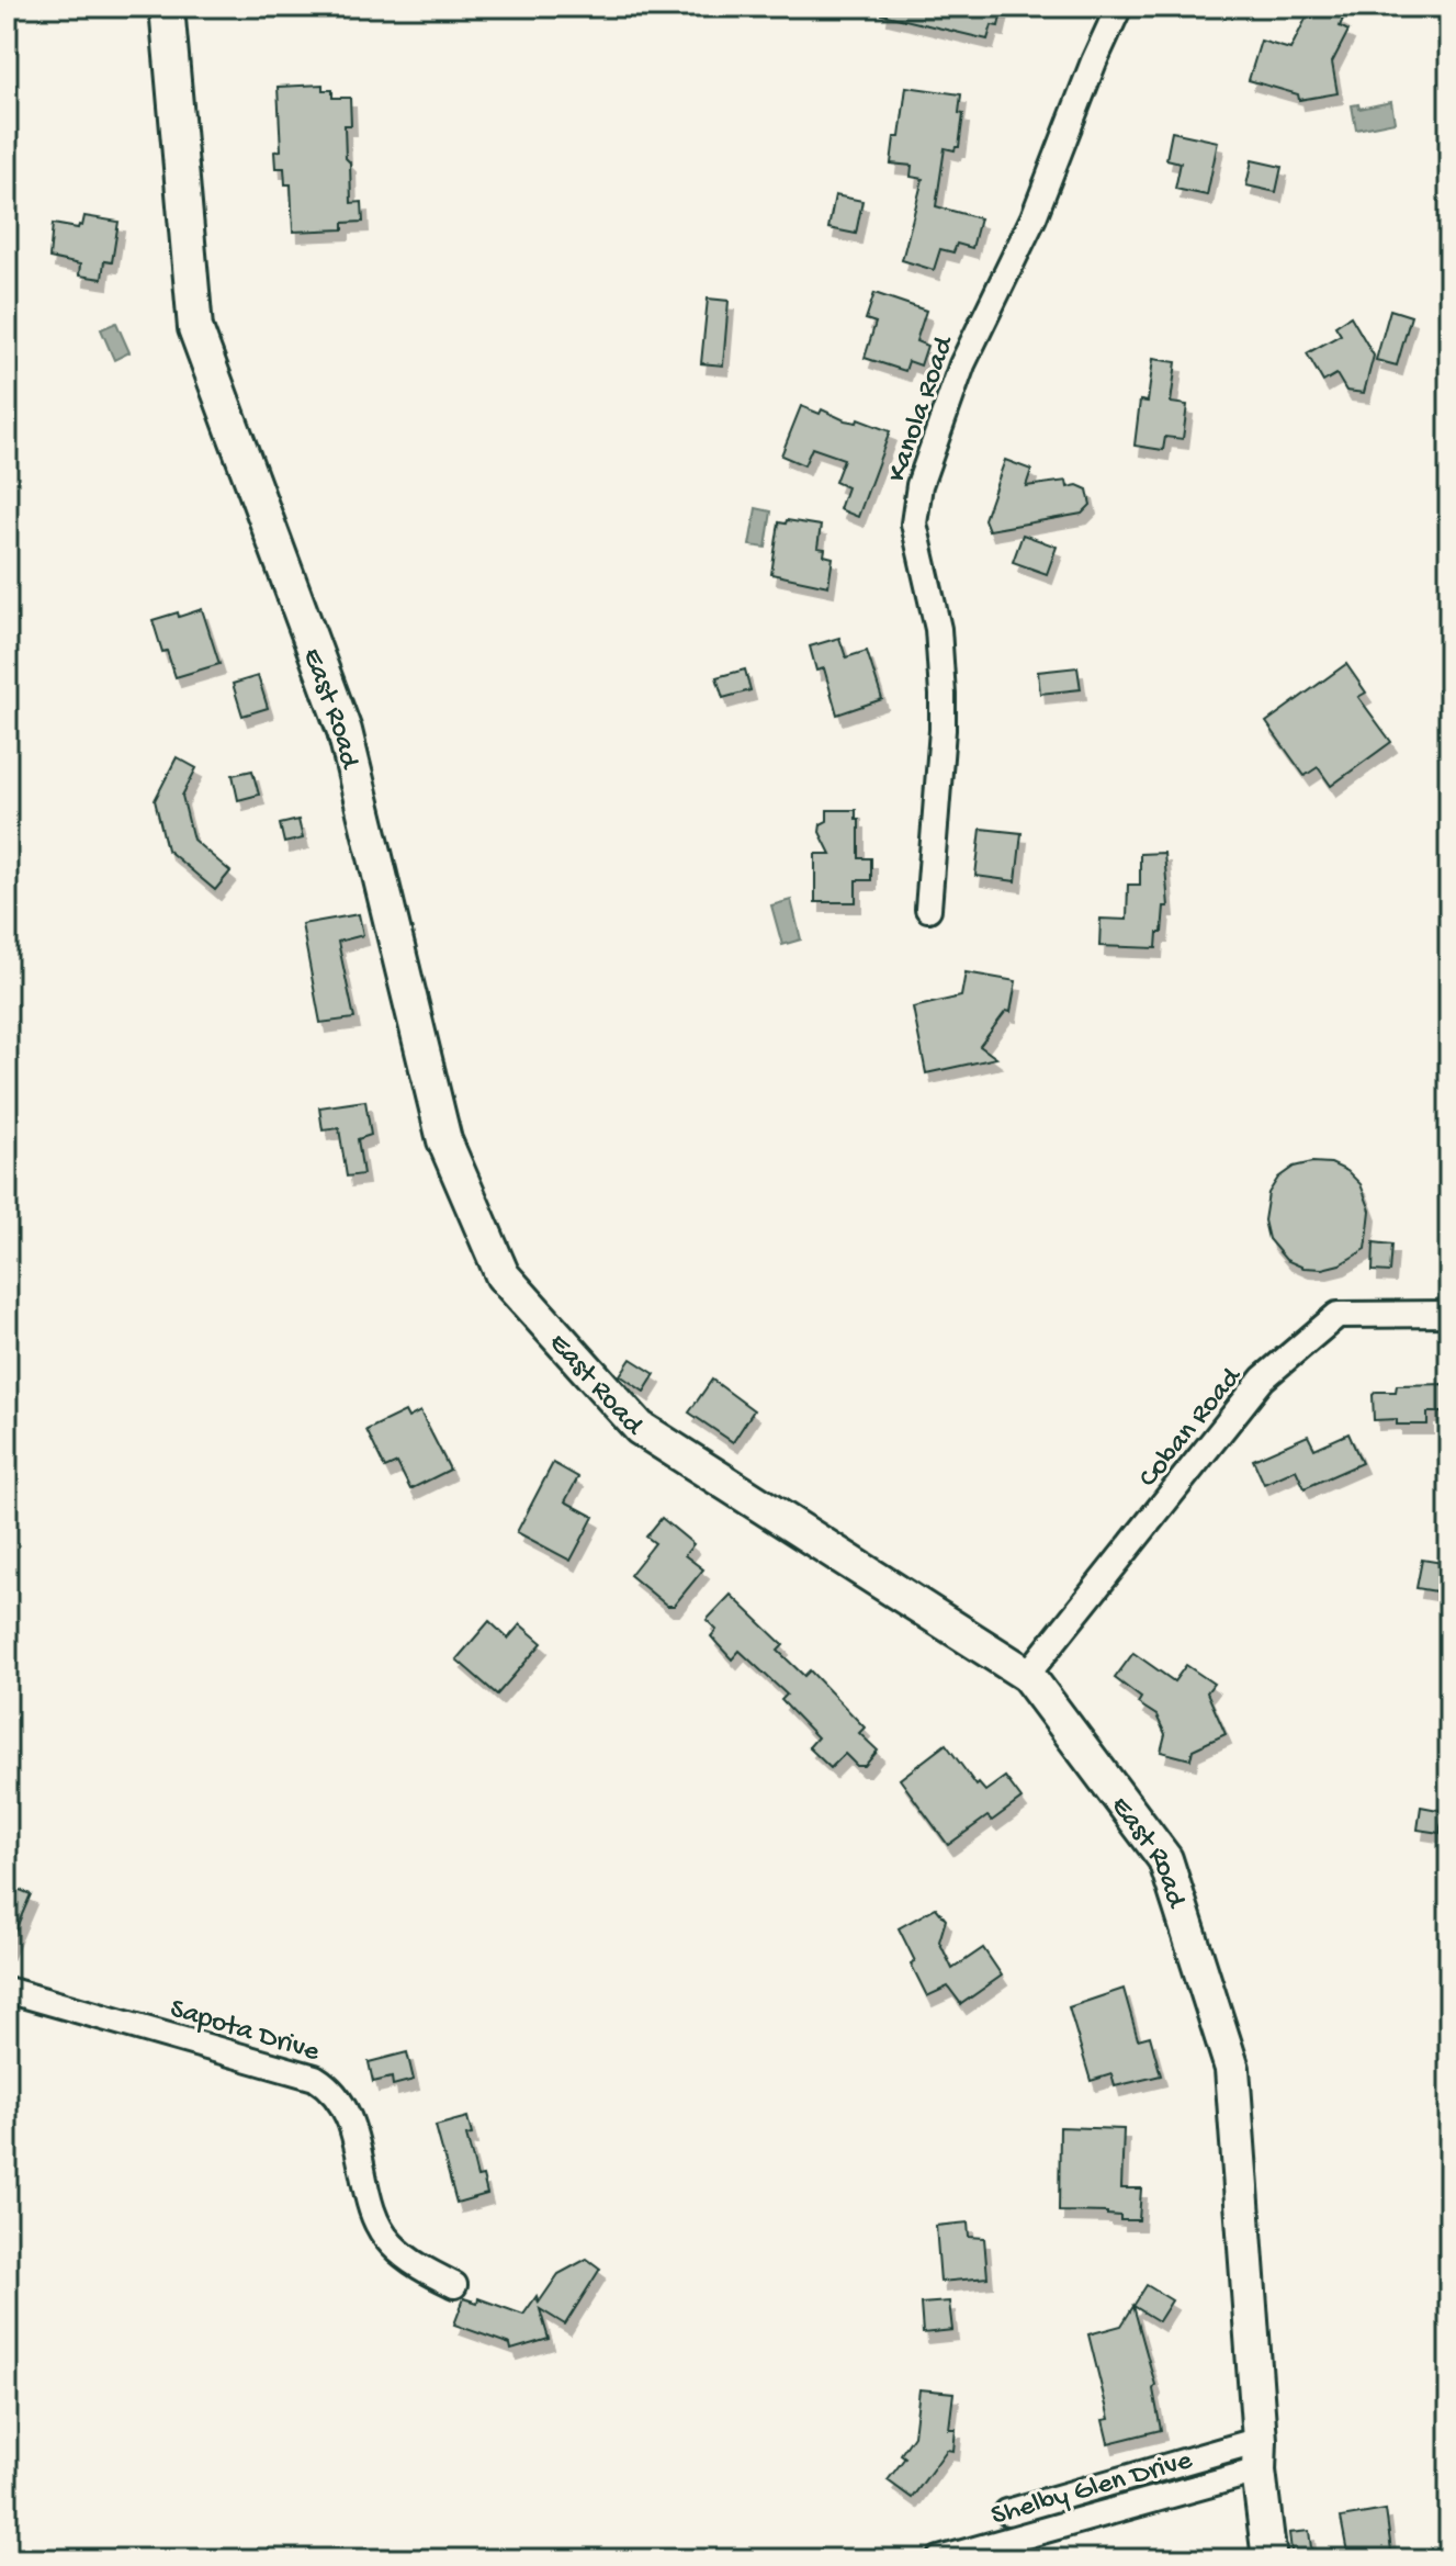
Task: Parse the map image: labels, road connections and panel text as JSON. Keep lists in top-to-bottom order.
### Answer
{
  "streets": {
    "street": [
      "Kanola Road",
      "East Road",
      "Coban Road",
      "Sapota Drive",
      "Shelby Glen Drive"
    ]
  },
  "crossings": [
    ["East Road", "Coban Road"],
    ["East Road", "Shelby Glen Drive"]
  ]
}
